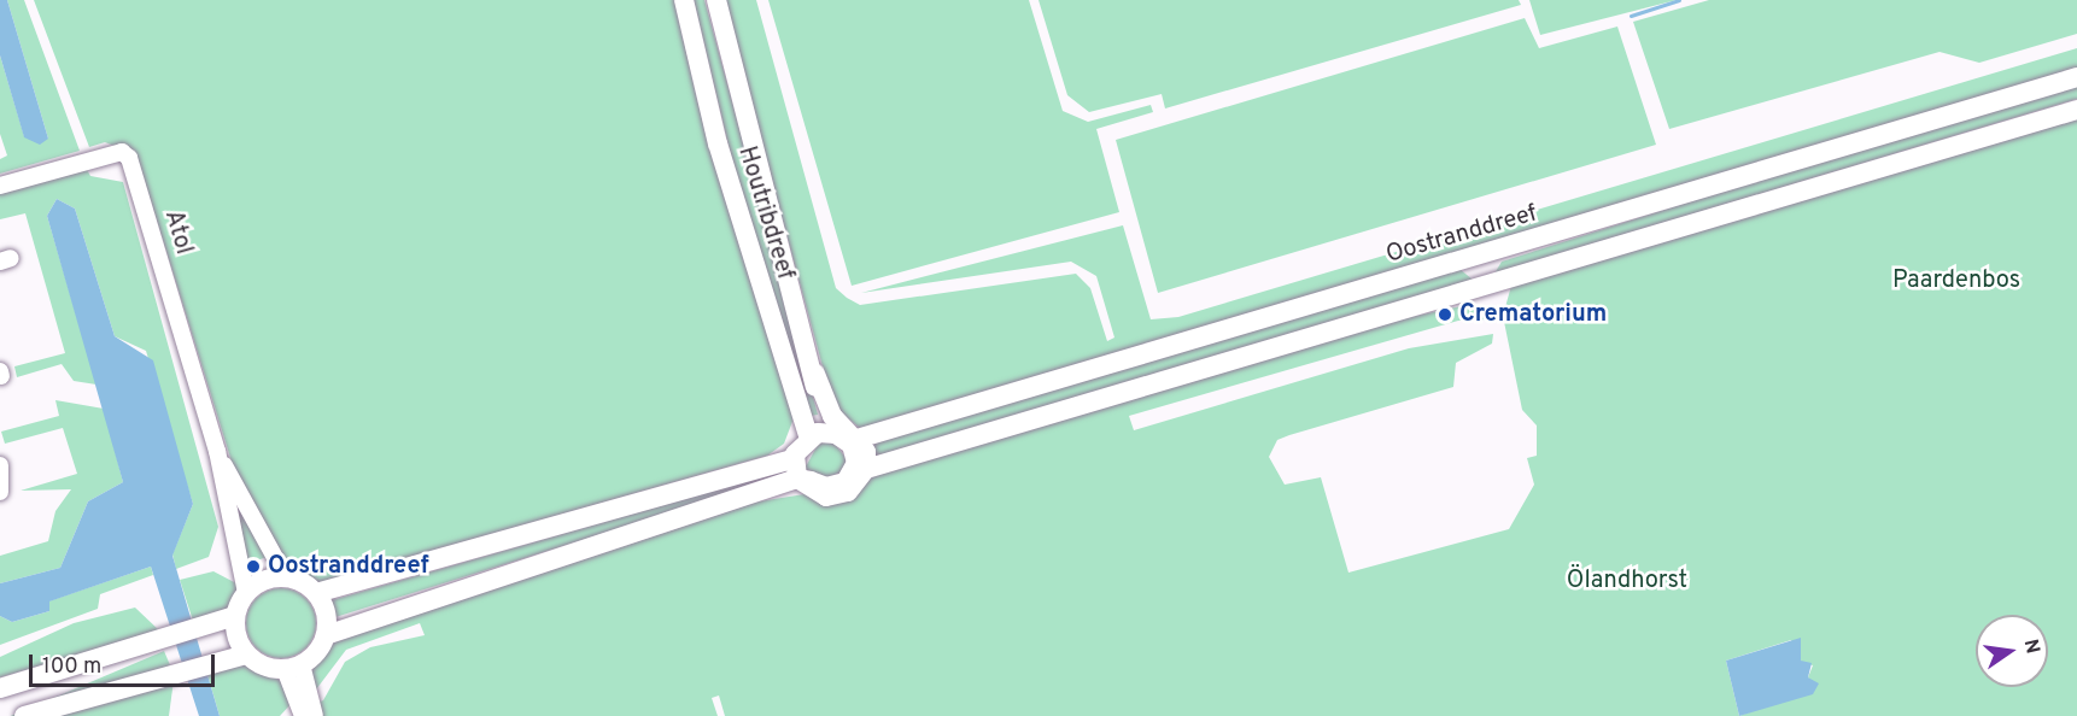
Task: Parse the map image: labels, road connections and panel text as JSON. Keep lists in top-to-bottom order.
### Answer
{
  "streets": {
    "main road": ["Houtribdreef", "Oostranddreef"],
    "street": ["Atol"]
  },
  "crossings": [
    ["Houtribdreef", "Oostranddreef"]
  ],
  "parks": ["Paardenbos", "Ölandhorst"],
  "places": ["Crematorium", "Oostranddreef"],
  "scale_bar": "100 m",
  "north": "right"
}
